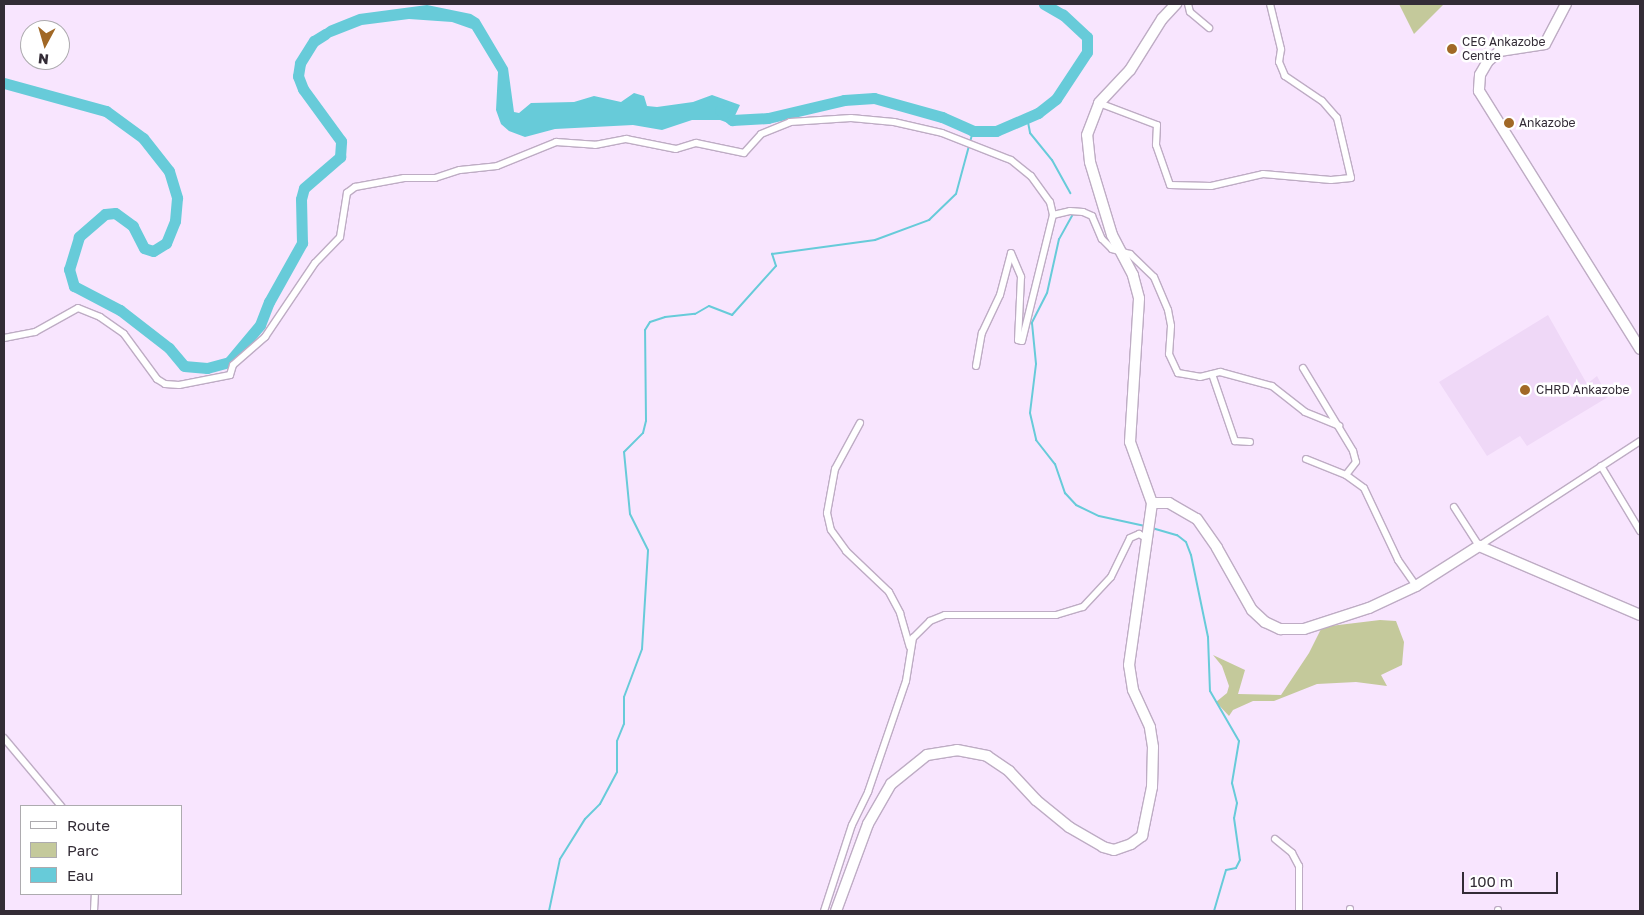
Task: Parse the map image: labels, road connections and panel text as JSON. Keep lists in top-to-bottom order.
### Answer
{
  "places": ["CEG Ankazobe Centre", "Ankazobe", "CHRD Ankazobe"],
  "legend": ["Route", "Parc", "Eau"],
  "scale_bar": "100 m",
  "north": "bottom"
}
